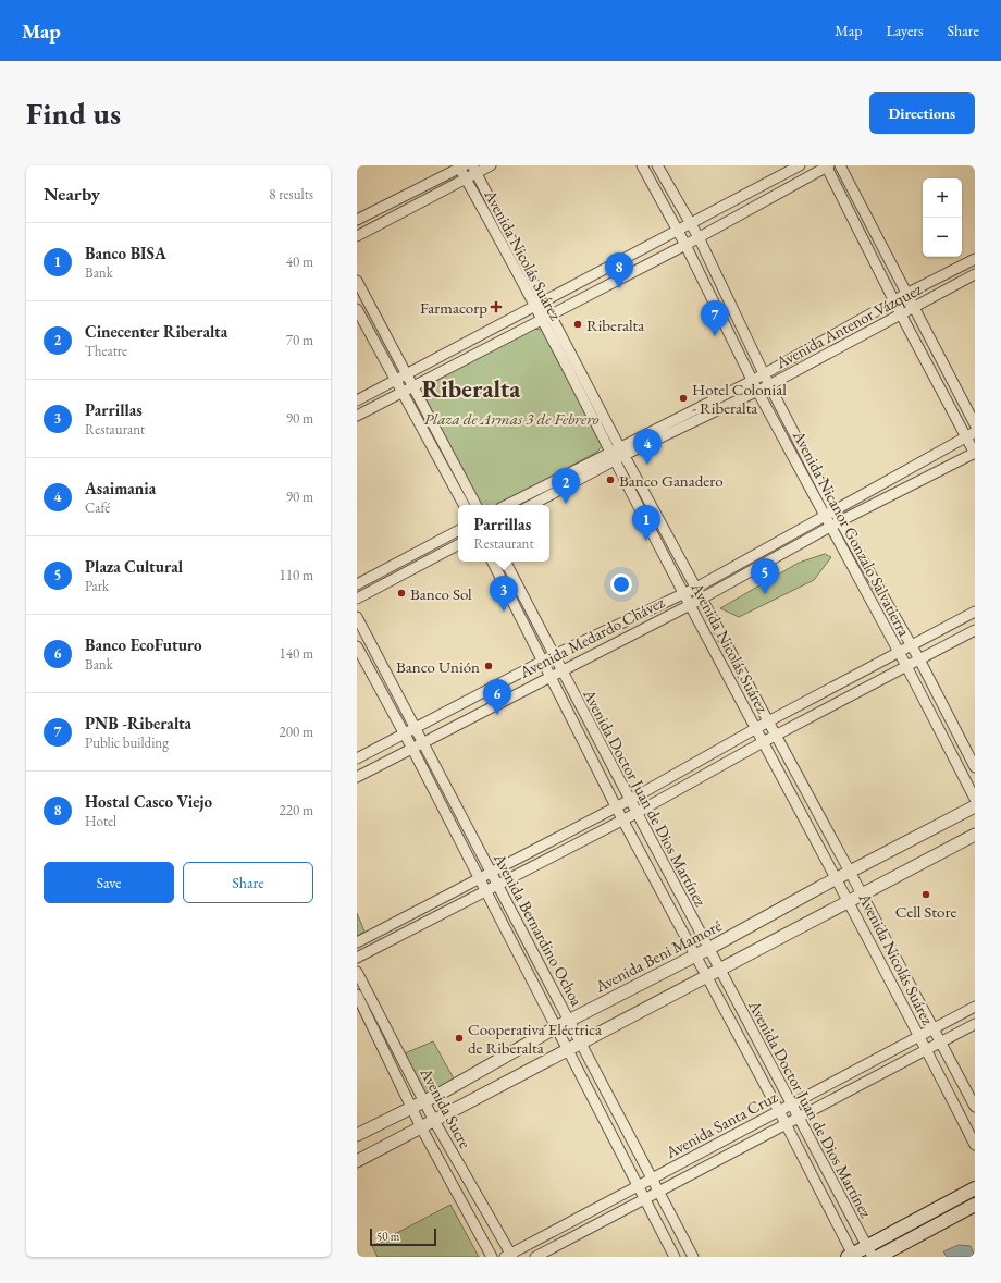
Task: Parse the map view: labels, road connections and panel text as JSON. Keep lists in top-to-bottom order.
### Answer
{
  "streets": {
    "street": [
      "Avenida Nicolás Suárez",
      "Avenida Antenor Vázquez",
      "Avenida Nicanor Gonzalo Salvatierra",
      "Avenida Medardo Chávez",
      "Avenida Doctor Juan de Dios Martínez",
      "Avenida Bernardino Ochoa",
      "Avenida Beni Mamoré",
      "Avenida Sucre",
      "Avenida Santa Cruz"
    ]
  },
  "crossings": [
    ["Avenida Nicolás Suárez", "Avenida Antenor Vázquez"],
    ["Avenida Nicolás Suárez", "Avenida Medardo Chávez"],
    ["Avenida Nicolás Suárez", "Avenida Beni Mamoré"],
    ["Avenida Nicolás Suárez", "Avenida Santa Cruz"],
    ["Avenida Antenor Vázquez", "Avenida Nicanor Gonzalo Salvatierra"],
    ["Avenida Nicanor Gonzalo Salvatierra", "Avenida Medardo Chávez"],
    ["Avenida Medardo Chávez", "Avenida Doctor Juan de Dios Martínez"],
    ["Avenida Medardo Chávez", "Avenida Bernardino Ochoa"],
    ["Avenida Doctor Juan de Dios Martínez", "Avenida Beni Mamoré"],
    ["Avenida Doctor Juan de Dios Martínez", "Avenida Santa Cruz"],
    ["Avenida Bernardino Ochoa", "Avenida Beni Mamoré"],
    ["Avenida Bernardino Ochoa", "Avenida Santa Cruz"],
    ["Avenida Beni Mamoré", "Avenida Sucre"],
    ["Avenida Sucre", "Avenida Santa Cruz"]
  ],
  "districts": ["Riberalta"],
  "parks": ["Plaza de Armas 3 de Febrero"],
  "places": {
    "health": ["Farmacorp"],
    "other": [
      "Riberalta",
      "Hotel Colonial - Riberalta",
      "Banco Ganadero",
      "Banco Sol",
      "Banco Unión",
      "Cell Store",
      "Cooperativa Eléctrica de Riberalta"
    ]
  },
  "scale_bar": "50 m",
  "page": {
    "header": "Map",
    "nav": ["Map", "Layers", "Share"],
    "buttons": [
      "Directions",
      ["Save", "Share"]
    ],
    "title": "Find us",
    "heading": ["Nearby", "8 results"],
    "map_buttons": ["+", "−"],
    "list": [
      {
        "mark": "1",
        "name": "Banco BISA",
        "note": "Bank",
        "value": "40 m"
      },
      {
        "mark": "2",
        "name": "Cinecenter Riberalta",
        "note": "Theatre",
        "value": "70 m"
      },
      {
        "mark": "3",
        "name": "Parrillas",
        "note": "Restaurant",
        "value": "90 m"
      },
      {
        "mark": "4",
        "name": "Asaimania",
        "note": "Café",
        "value": "90 m"
      },
      {
        "mark": "5",
        "name": "Plaza Cultural",
        "note": "Park",
        "value": "110 m"
      },
      {
        "mark": "6",
        "name": "Banco EcoFuturo",
        "note": "Bank",
        "value": "140 m"
      },
      {
        "mark": "7",
        "name": "PNB -Riberalta",
        "note": "Public building",
        "value": "200 m"
      },
      {
        "mark": "8",
        "name": "Hostal Casco Viejo",
        "note": "Hotel",
        "value": "220 m"
      }
    ],
    "pins": [
      "8",
      "7",
      "4",
      "2",
      "1",
      "5",
      "3",
      "6"
    ],
    "popup": ["Parrillas", "Restaurant"],
    "scale": "50 m"
  }
}
